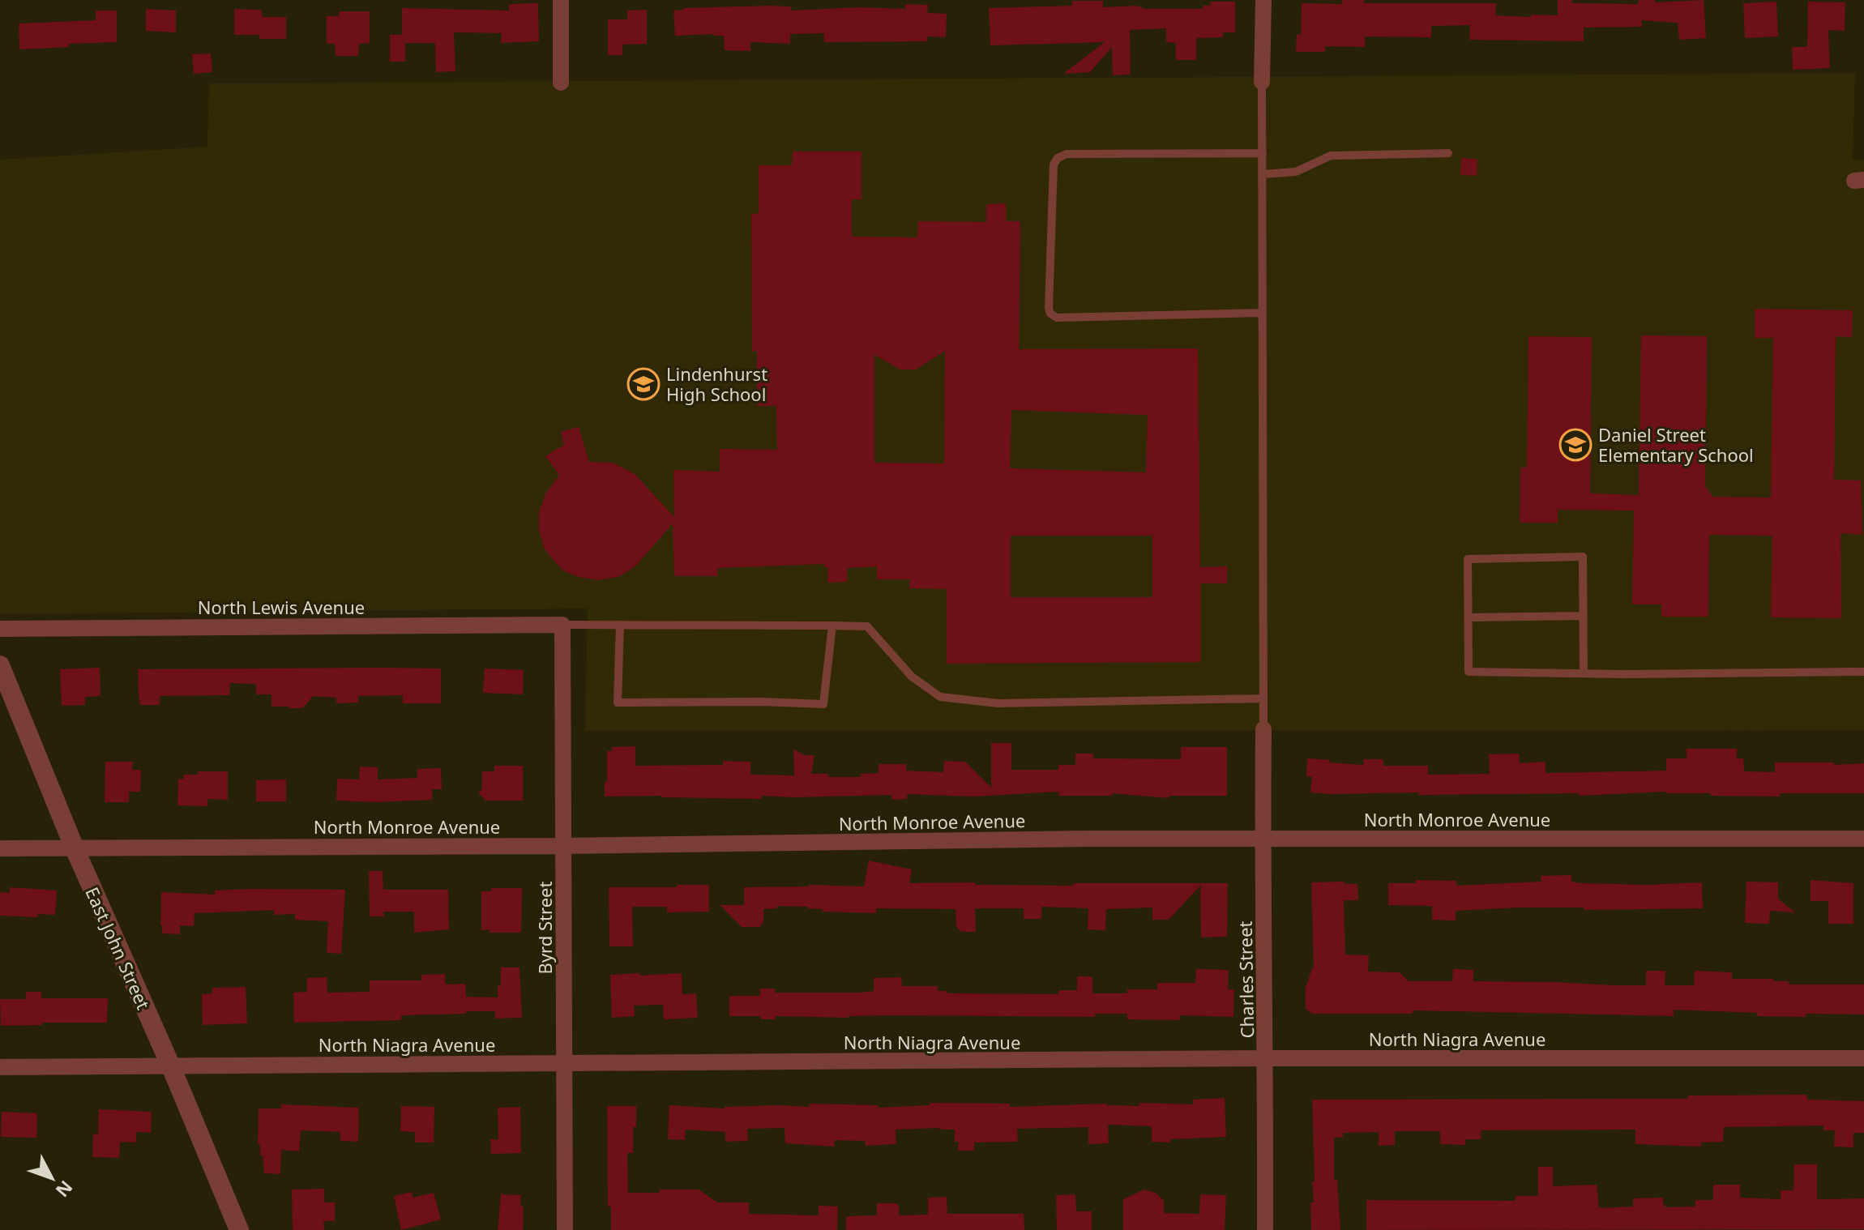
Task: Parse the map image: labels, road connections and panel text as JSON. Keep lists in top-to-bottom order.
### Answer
{
  "streets": {
    "street": [
      "North Lewis Avenue",
      "North Monroe Avenue",
      "Byrd Street",
      "East John Street",
      "Charles Street",
      "North Niagra Avenue"
    ]
  },
  "crossings": [
    ["North Lewis Avenue", "Byrd Street"],
    ["North Monroe Avenue", "Byrd Street"],
    ["North Monroe Avenue", "East John Street"],
    ["North Monroe Avenue", "Charles Street"],
    ["Byrd Street", "North Niagra Avenue"],
    ["East John Street", "North Niagra Avenue"],
    ["Charles Street", "North Niagra Avenue"]
  ],
  "places": {
    "school or university": ["Lindenhurst High School", "Daniel Street Elementary School"]
  },
  "north": "bottom right"
}
